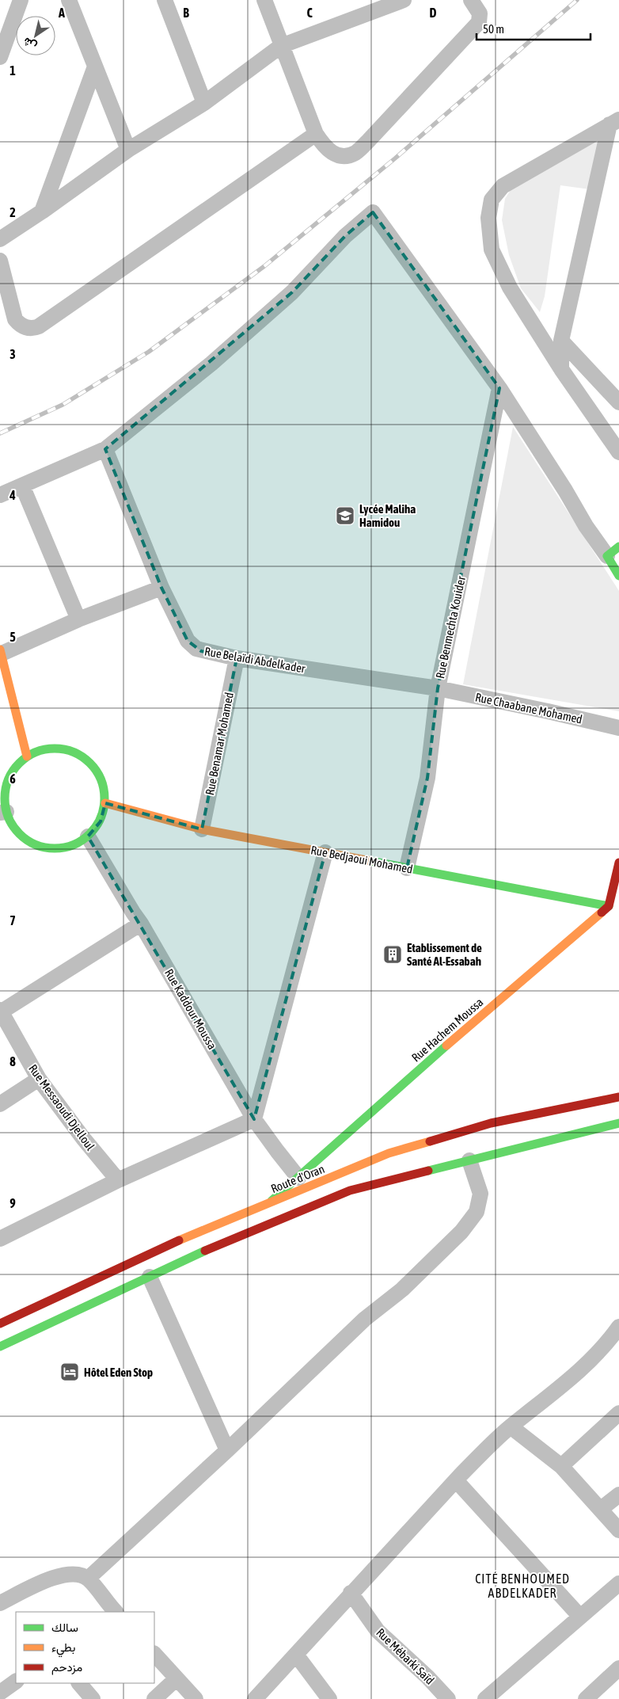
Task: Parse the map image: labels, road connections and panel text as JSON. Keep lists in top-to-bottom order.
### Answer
{
  "streets": {
    "street": [
      "Rue Benmechta Kouider",
      "Rue Belaïdi Abdelkader",
      "Rue Chaabane Mohamed",
      "Rue Benamar Mohamed",
      "Rue Bedjaoui Mohamed",
      "Rue Kaddour Moussa",
      "Rue Hachem Moussa",
      "Rue Messaoudi Djelloul",
      "Route d'Oran",
      "Rue Mébarki Saïd"
    ]
  },
  "crossings": [
    ["Rue Benmechta Kouider", "Rue Belaïdi Abdelkader"],
    ["Rue Benmechta Kouider", "Rue Chaabane Mohamed"],
    ["Rue Benmechta Kouider", "Rue Bedjaoui Mohamed"],
    ["Rue Belaïdi Abdelkader", "Rue Chaabane Mohamed"],
    ["Rue Belaïdi Abdelkader", "Rue Benamar Mohamed"],
    ["Rue Benamar Mohamed", "Rue Bedjaoui Mohamed"],
    ["Rue Bedjaoui Mohamed", "Rue Kaddour Moussa"],
    ["Rue Bedjaoui Mohamed", "Rue Hachem Moussa"],
    ["Rue Kaddour Moussa", "Rue Hachem Moussa"],
    ["Rue Hachem Moussa", "Route d'Oran"]
  ],
  "districts": ["CITÉ BENHOUMED ABDELKADER"],
  "places": {
    "school or university": ["Lycée Maliha Hamidou"],
    "building": ["Etablissement de Santé Al-Essabah"],
    "hotel": ["Hôtel Eden Stop"]
  },
  "legend": ["سالك", "بطيء", "مزدحم"],
  "scale_bar": "50 m",
  "north": "bottom left",
  "grid": {
    "columns": [
      "A",
      "B",
      "C",
      "D"
    ],
    "rows": [
      "1",
      "2",
      "3",
      "4",
      "5",
      "6",
      "7",
      "8",
      "9"
    ]
  }
}
